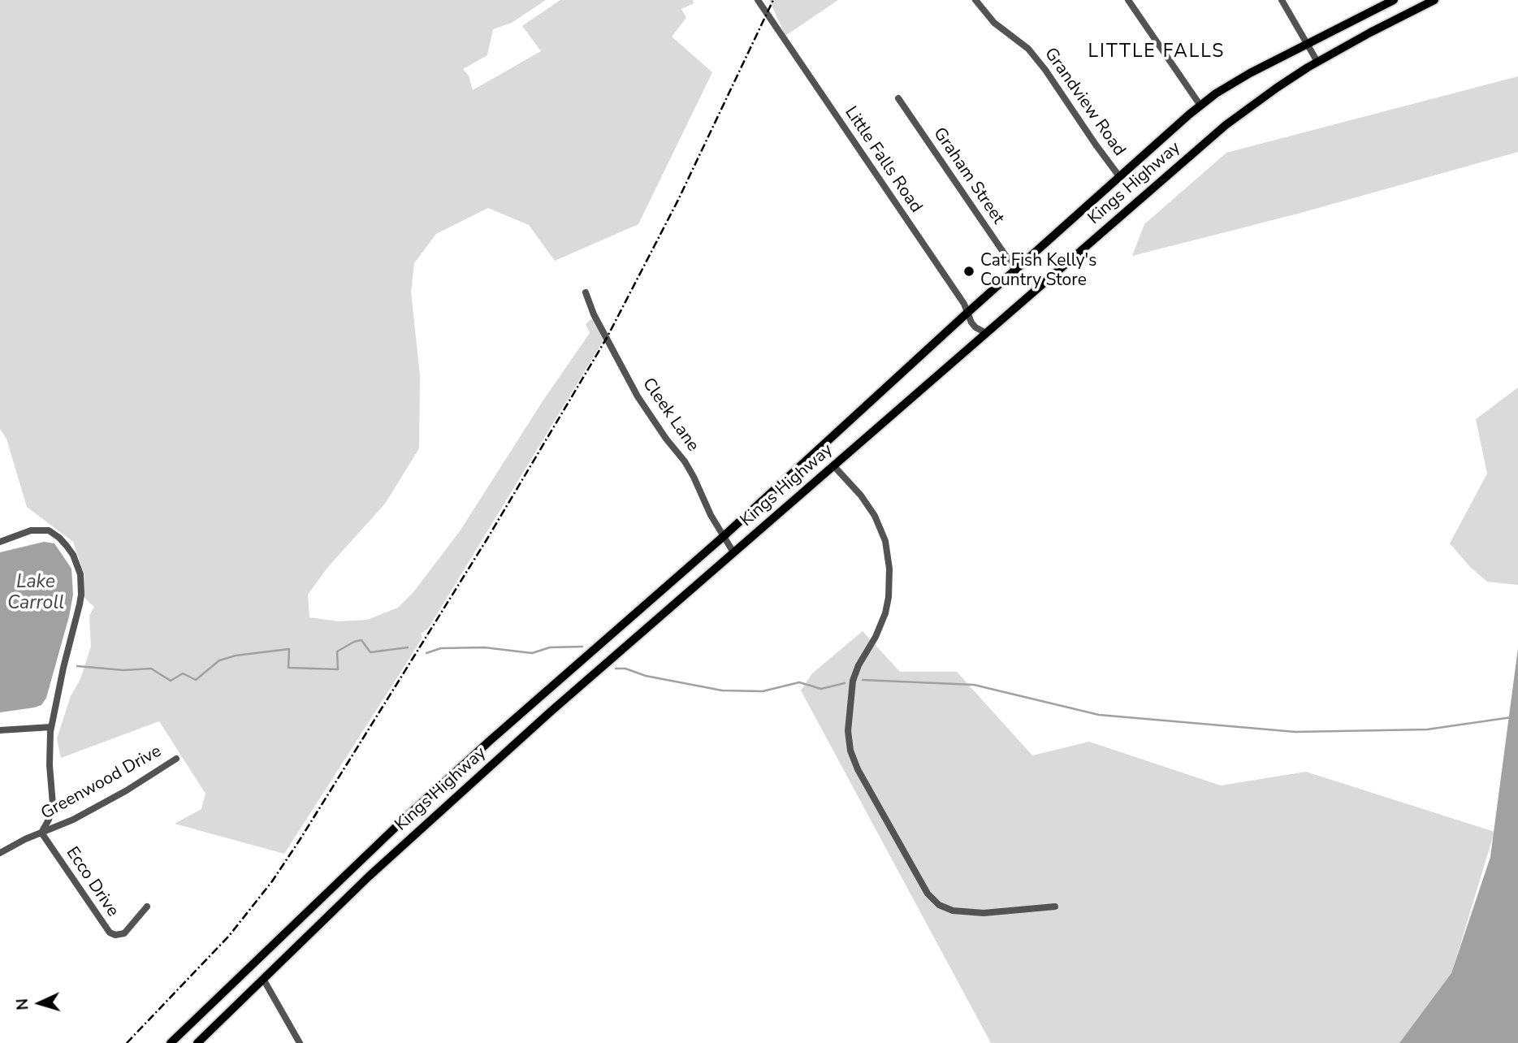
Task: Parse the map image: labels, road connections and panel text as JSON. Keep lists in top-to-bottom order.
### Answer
{
  "streets": {
    "highway": ["Kings Highway"],
    "street": [
      "Grandview Road",
      "Little Falls Road",
      "Graham Street",
      "Cleek Lane",
      "Greenwood Drive",
      "Ecco Drive"
    ]
  },
  "crossings": [
    ["Grandview Road", "Kings Highway"],
    ["Little Falls Road", "Kings Highway"],
    ["Graham Street", "Kings Highway"],
    ["Kings Highway", "Cleek Lane"],
    ["Greenwood Drive", "Ecco Drive"]
  ],
  "districts": ["LITTLE FALLS"],
  "water": ["Lake Carroll"],
  "places": ["Cat Fish Kelly's Country Store"],
  "north": "left"
}
